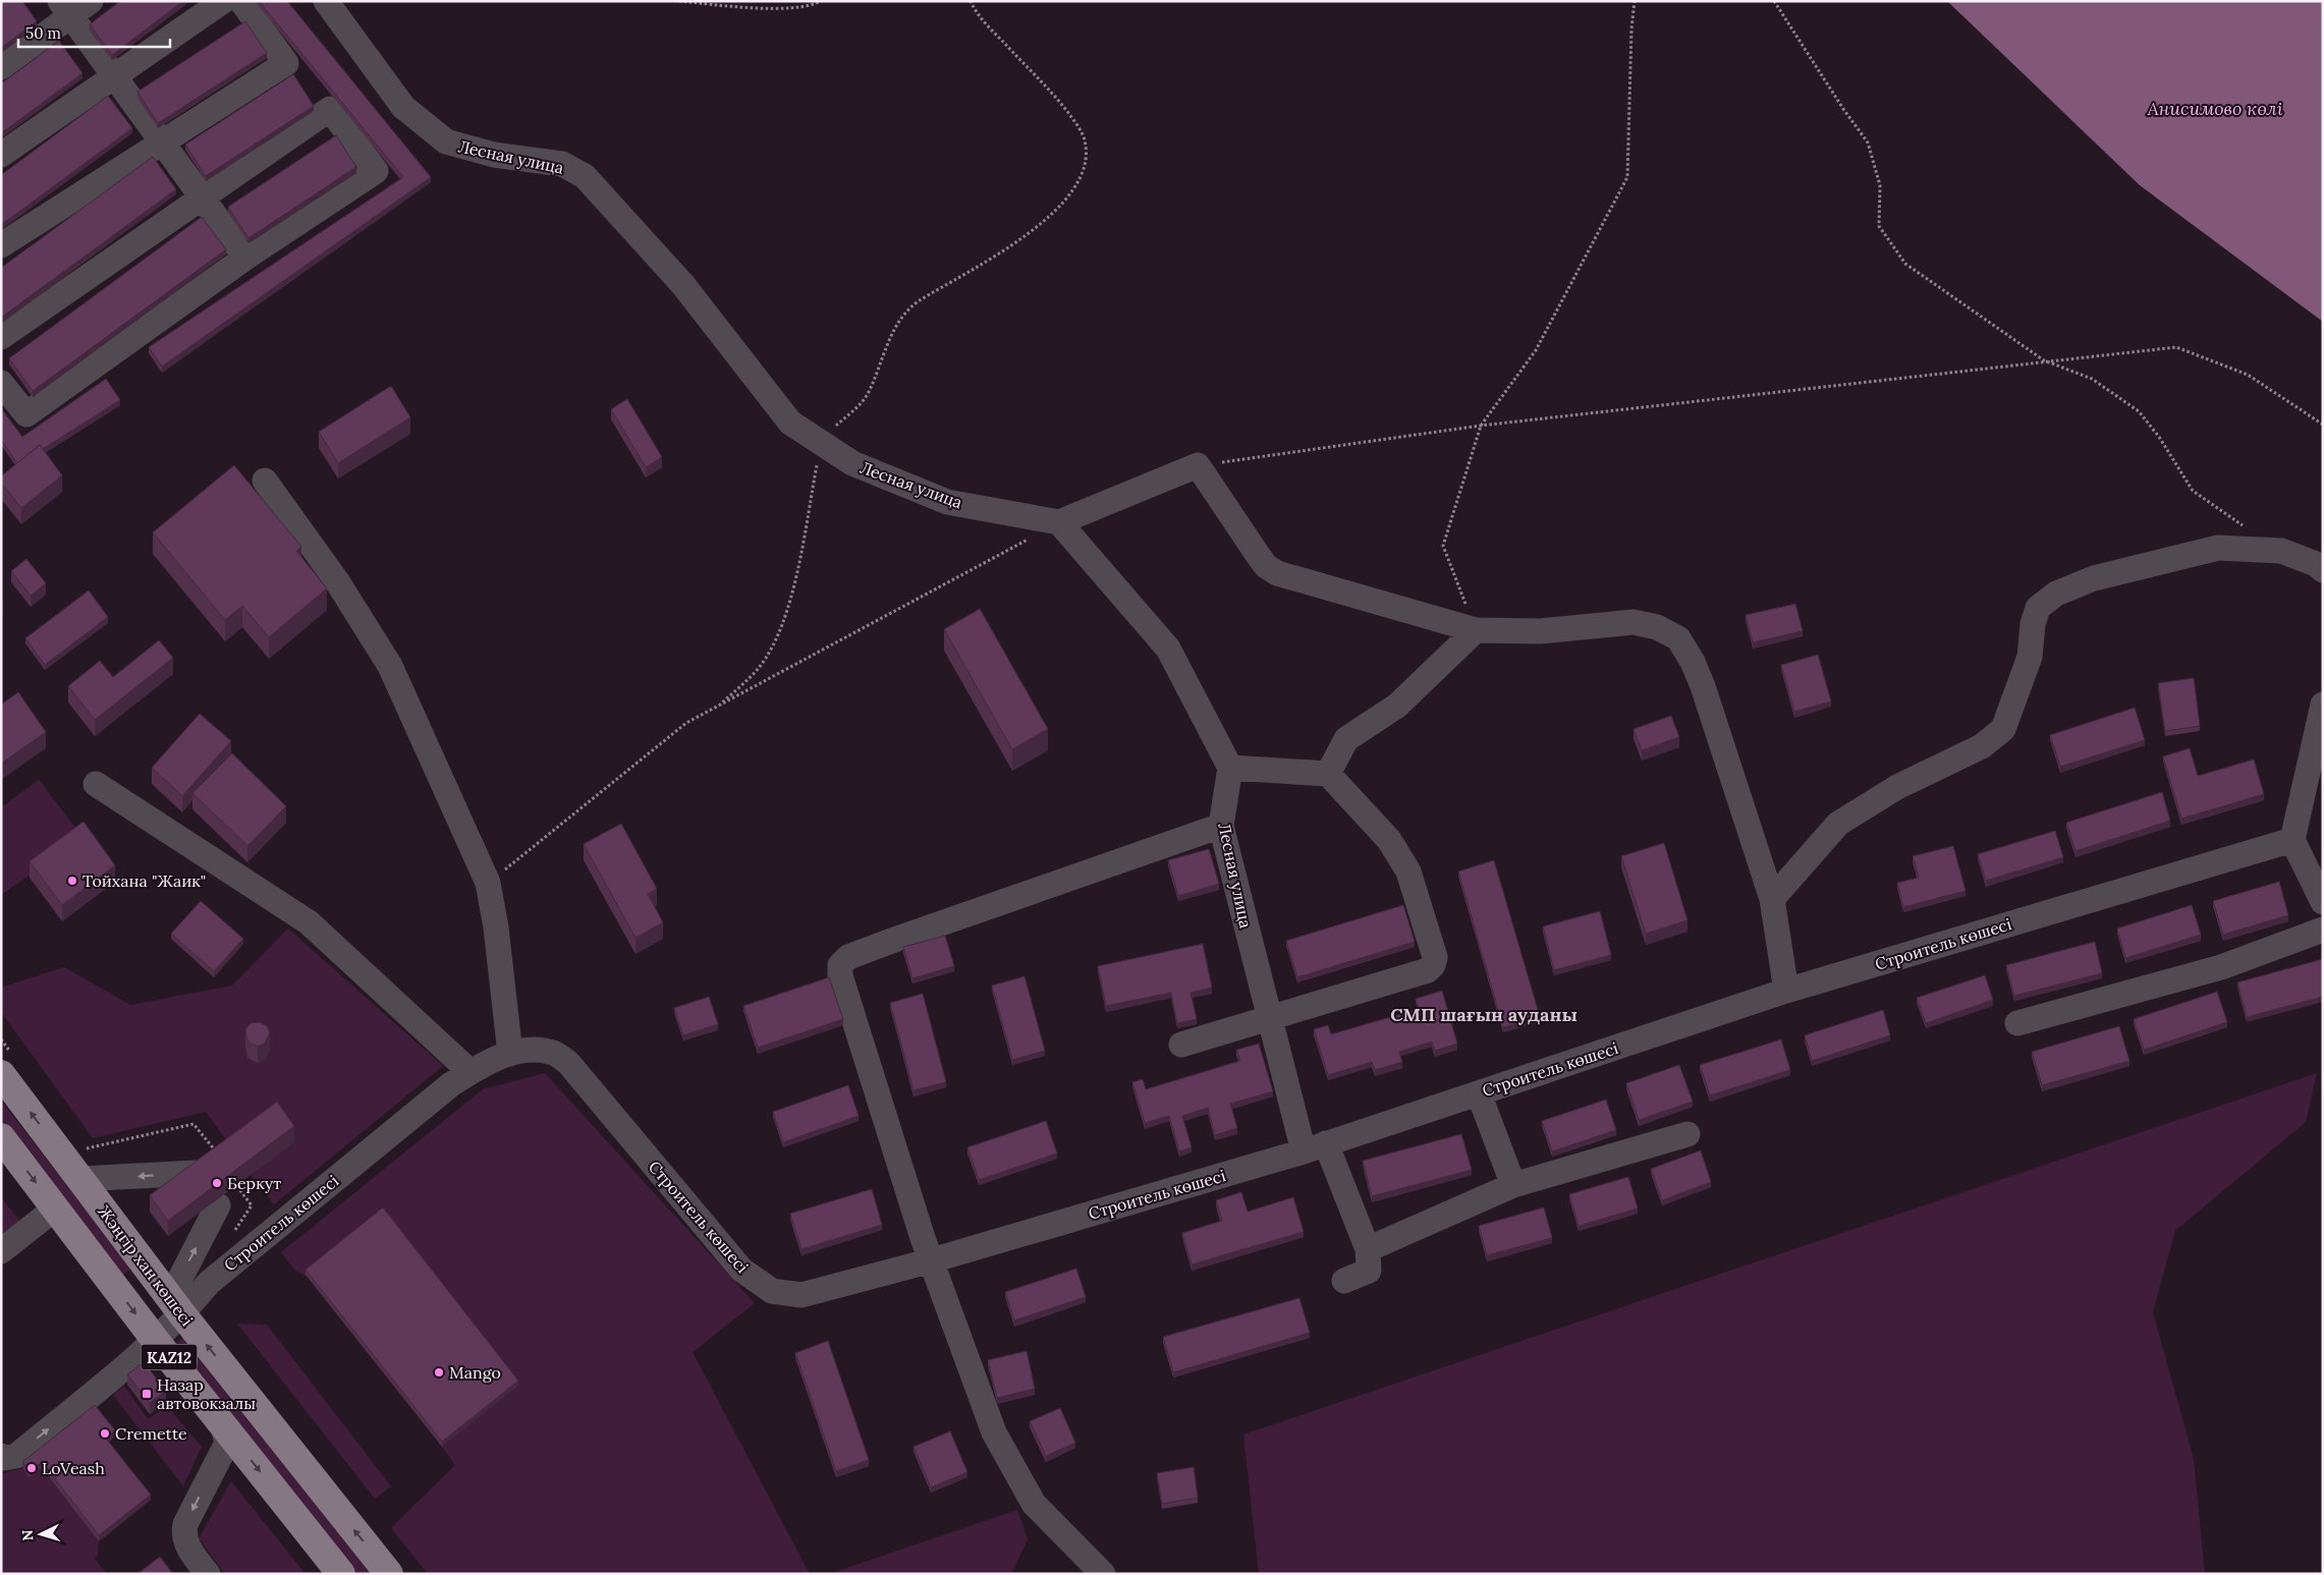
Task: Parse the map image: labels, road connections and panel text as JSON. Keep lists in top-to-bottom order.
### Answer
{
  "streets": {
    "main road": ["Жәңгір хан көшесі", "KAZ12"],
    "street": ["Лесная улица", "Строитель көшесі"]
  },
  "crossings": [
    ["Лесная улица", "Строитель көшесі"],
    ["Строитель көшесі", "Жәңгір хан көшесі"]
  ],
  "districts": ["СМП шағын ауданы"],
  "water": ["Анисимово көлі"],
  "places": {
    "other": [
      "Тойхана \"Жаик\"",
      "Беркут",
      "Mango",
      "Cremette",
      "LoVeash"
    ],
    "transit": ["Назар автовокзалы"]
  },
  "scale_bar": "50 m",
  "north": "left"
}
